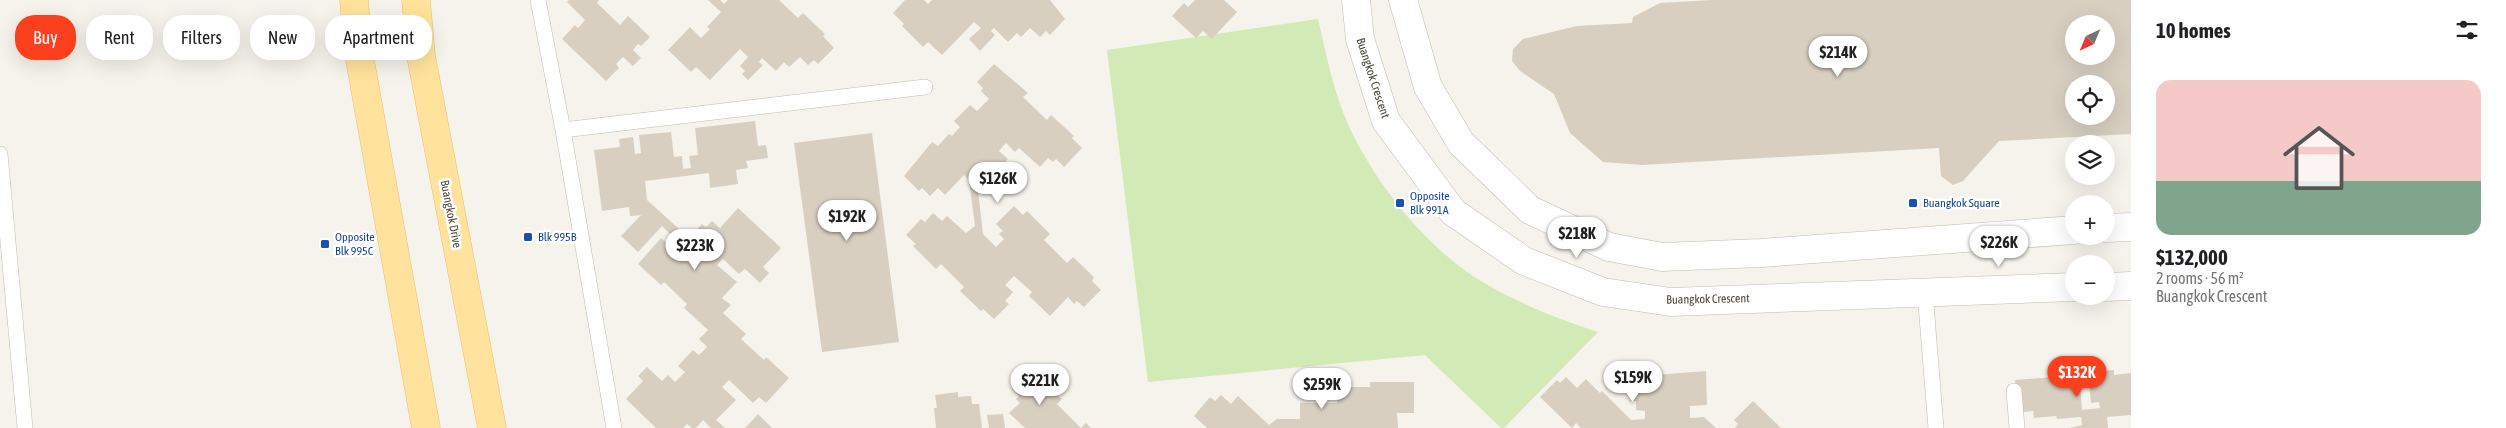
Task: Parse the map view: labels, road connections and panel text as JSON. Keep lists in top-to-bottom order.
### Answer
{
  "streets": {
    "main road": ["Buangkok Drive"],
    "street": ["Buangkok Crescent"]
  },
  "places": {
    "transit": [
      "Opposite Blk 991A",
      "Buangkok Square",
      "Blk 995B",
      "Opposite Blk 995C"
    ]
  },
  "north": "bottom left",
  "page": {
    "heading": "10 homes",
    "map_buttons": ["+", "−"],
    "chip": [
      "Buy",
      "Rent",
      "Filters",
      "New",
      "Apartment"
    ],
    "price": [
      "$214K",
      "$126K",
      "$192K",
      "$218K",
      "$226K",
      "$223K",
      "$132K",
      "$159K",
      "$221K",
      "$259K"
    ],
    "list": [
      {
        "name": "$132,000",
        "note": "2 rooms · 56 m² · Buangkok Crescent"
      }
    ]
  }
}
